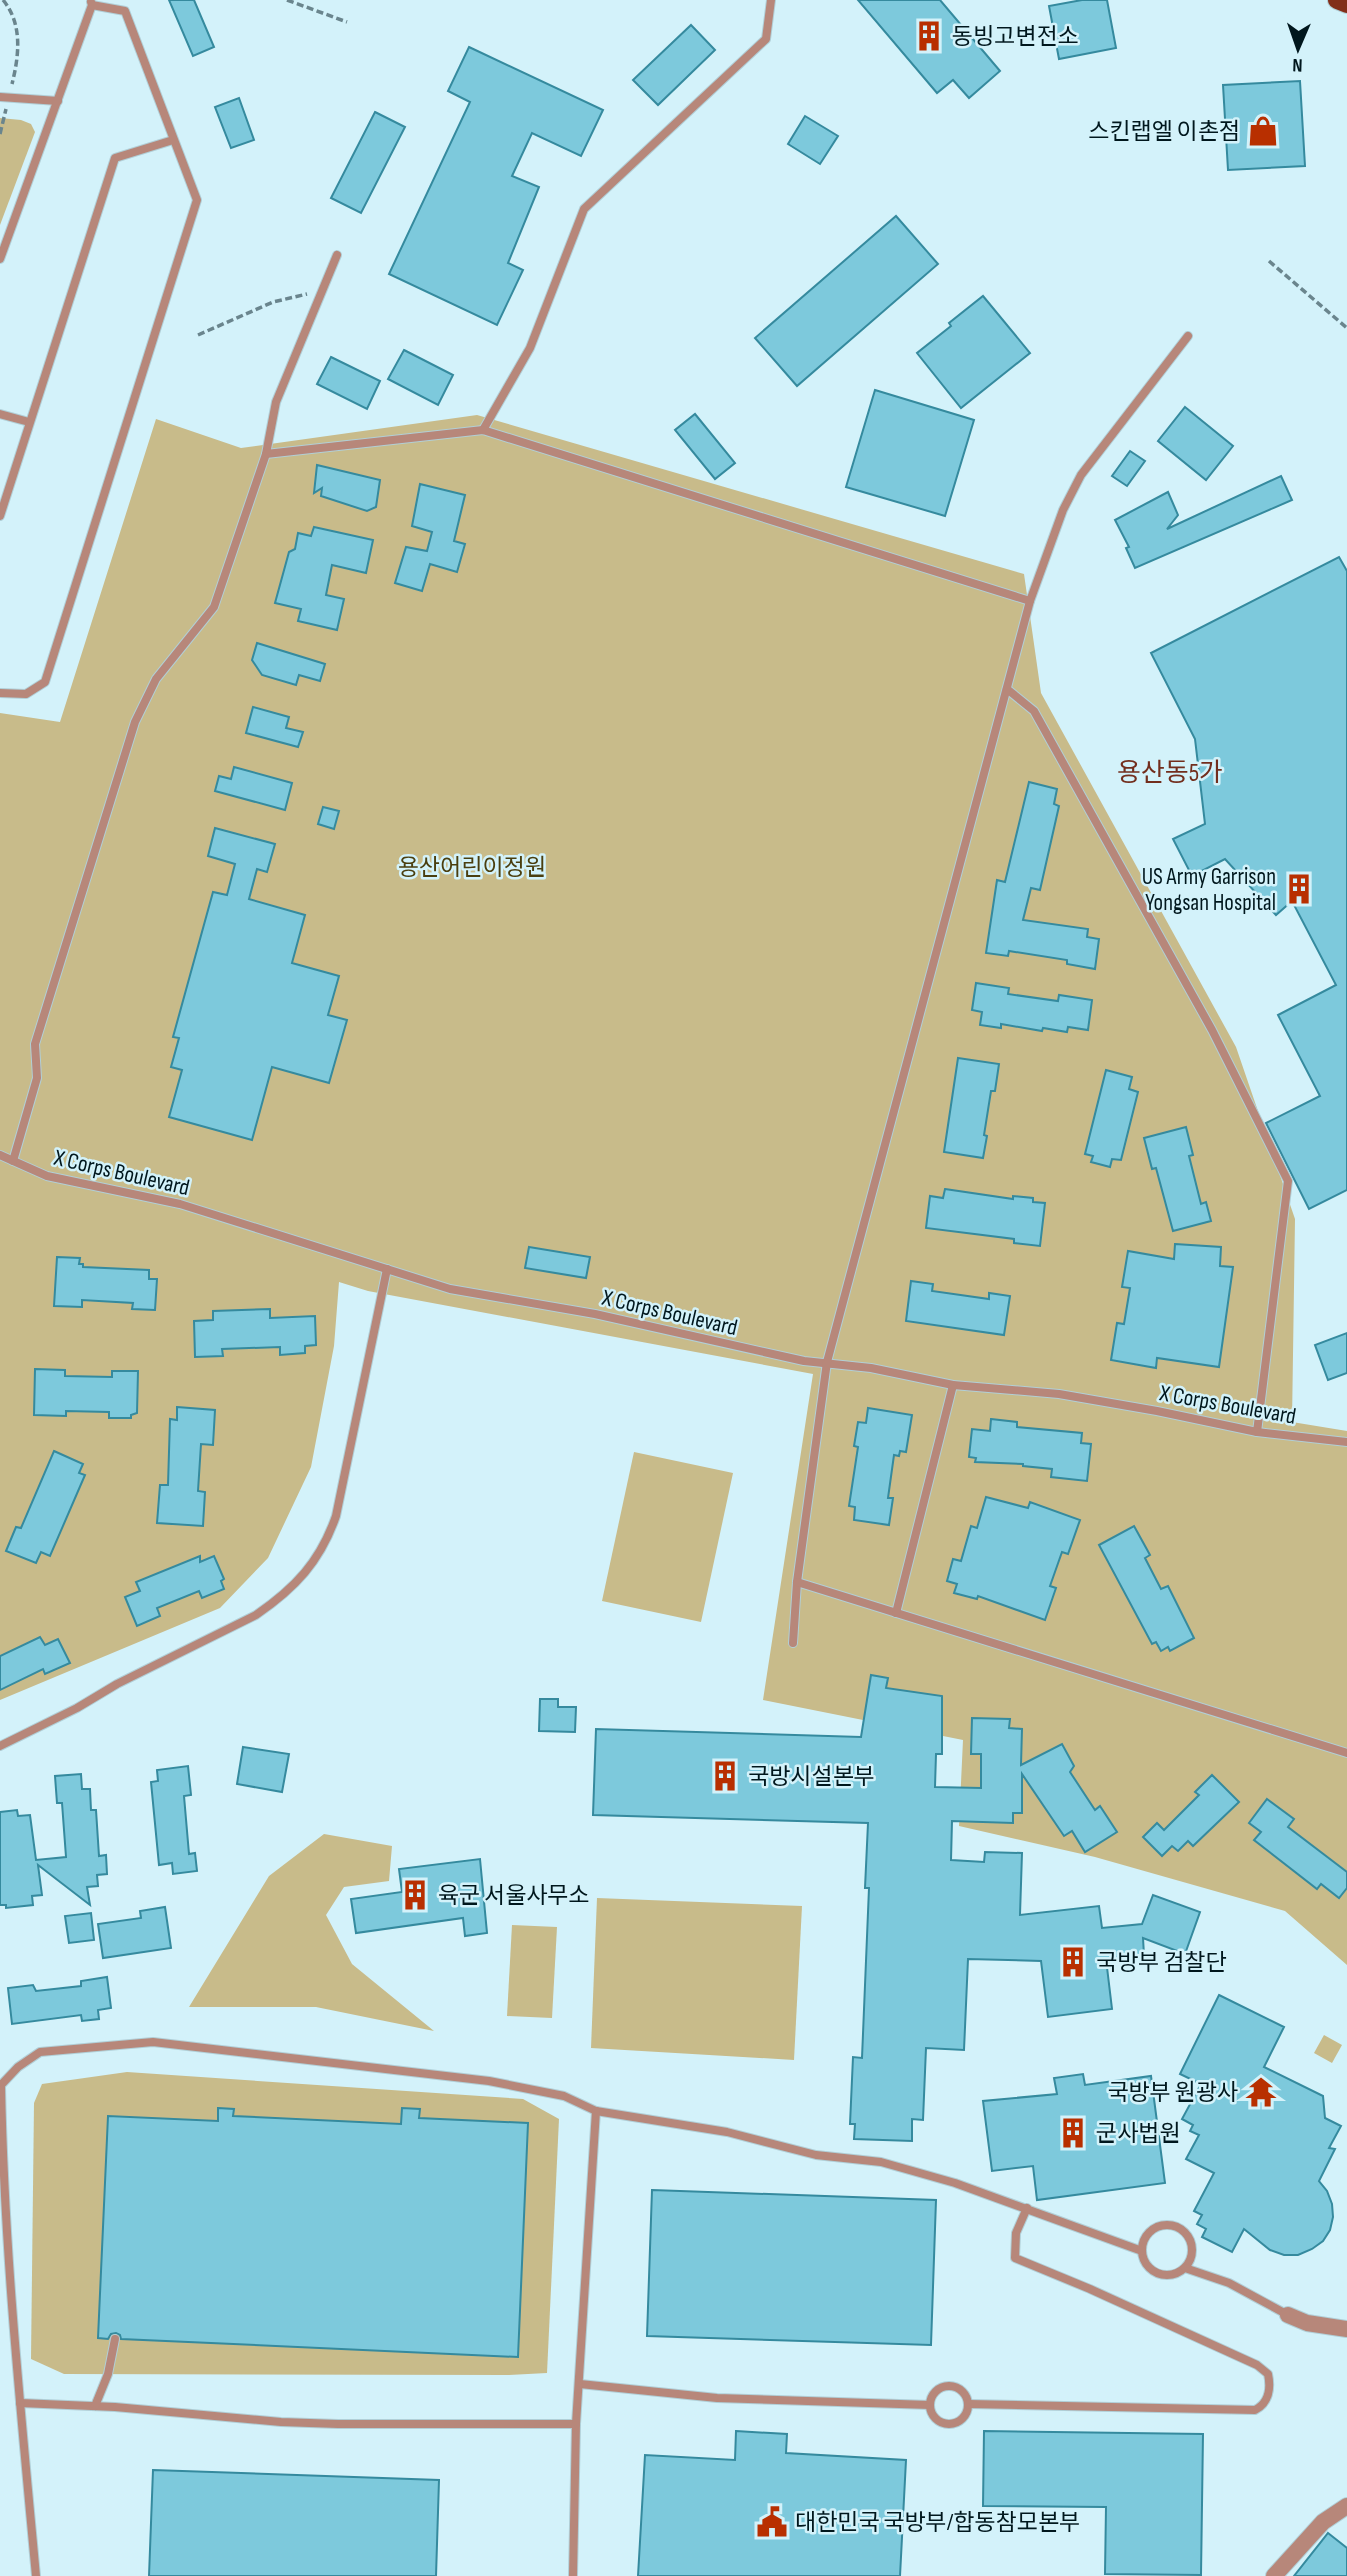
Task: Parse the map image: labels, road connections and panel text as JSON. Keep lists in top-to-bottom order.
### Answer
{
  "streets": {
    "lane": ["X Corps Boulevard"]
  },
  "districts": ["용산동5가"],
  "parks": ["용산어린이정원"],
  "places": {
    "building": [
      "동빙고변전소",
      "US Army Garrison Yongsan Hospital",
      "국방시설본부",
      "육군 서울사무소",
      "국방부 검찰단",
      "군사법원"
    ],
    "shop": ["스킨랩엘 이촌점"],
    "temple": ["국방부 원광사"],
    "public building": ["대한민국 국방부/합동참모본부"]
  },
  "north": "bottom"
}
